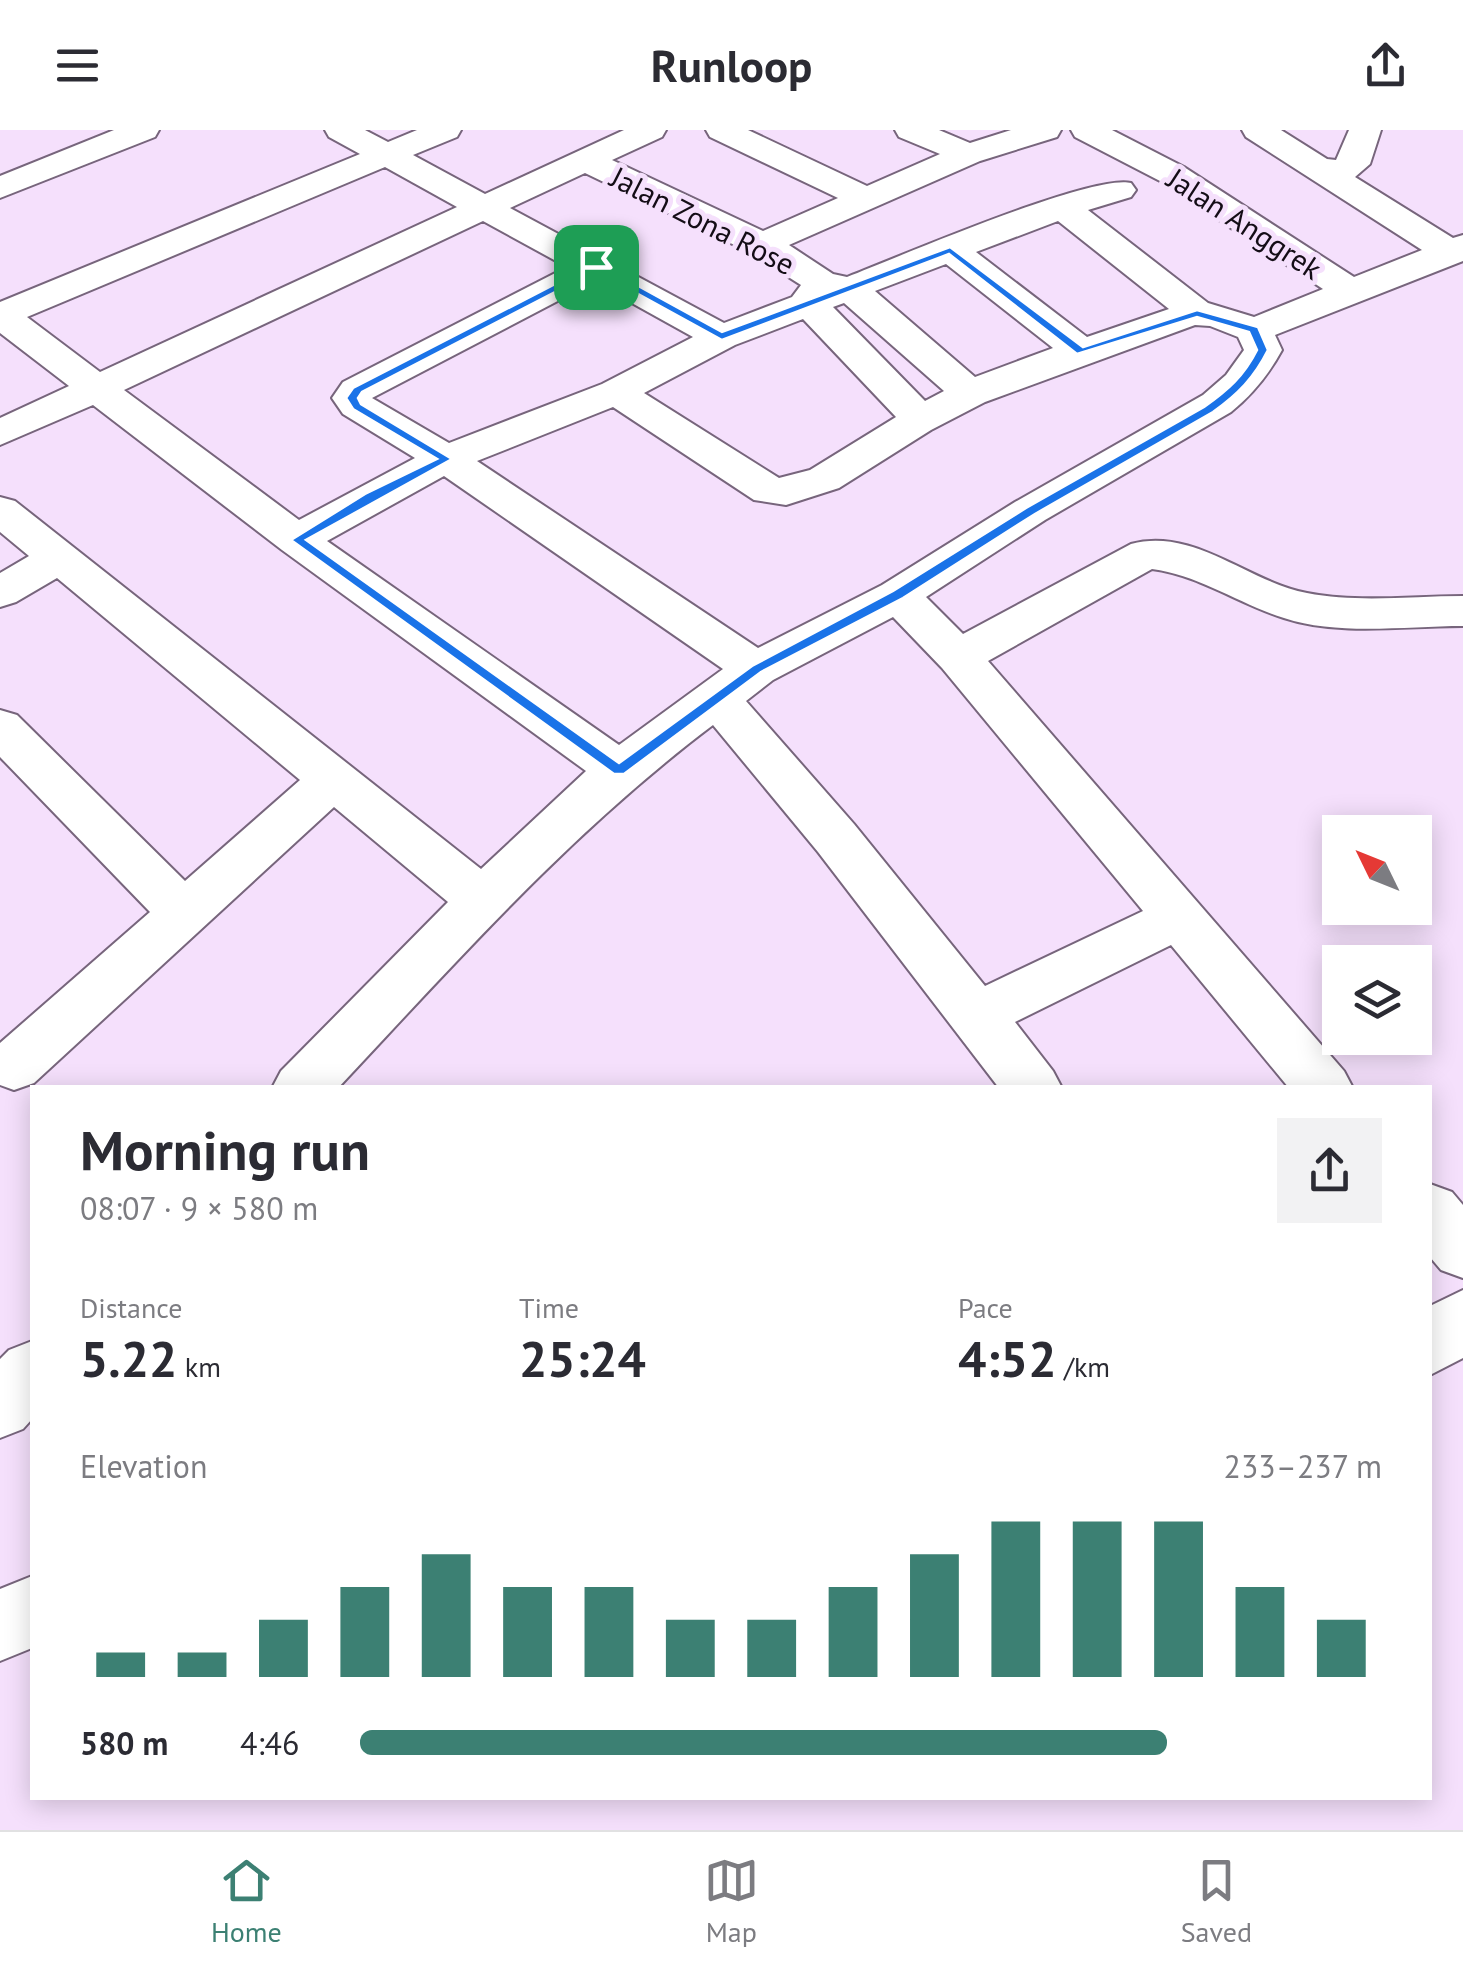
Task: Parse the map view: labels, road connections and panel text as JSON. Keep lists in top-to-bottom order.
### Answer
{
  "streets": {
    "street": ["Jalan Zona Rose", "Jalan Anggrek"]
  },
  "north": "top left",
  "page": {
    "header": "Runloop",
    "heading": ["Morning run", "08:07 · 9 × 580 m"],
    "stats": [
      ["Distance", "5.22 km"],
      ["Time", "25:24"],
      ["Pace", "4:52 /km"]
    ],
    "chart": ["Elevation", "233–237 m"],
    "list": [
      {
        "name": "580 m",
        "note": "4:46"
      }
    ],
    "tabs": ["Home", "Map", "Saved"]
  }
}
